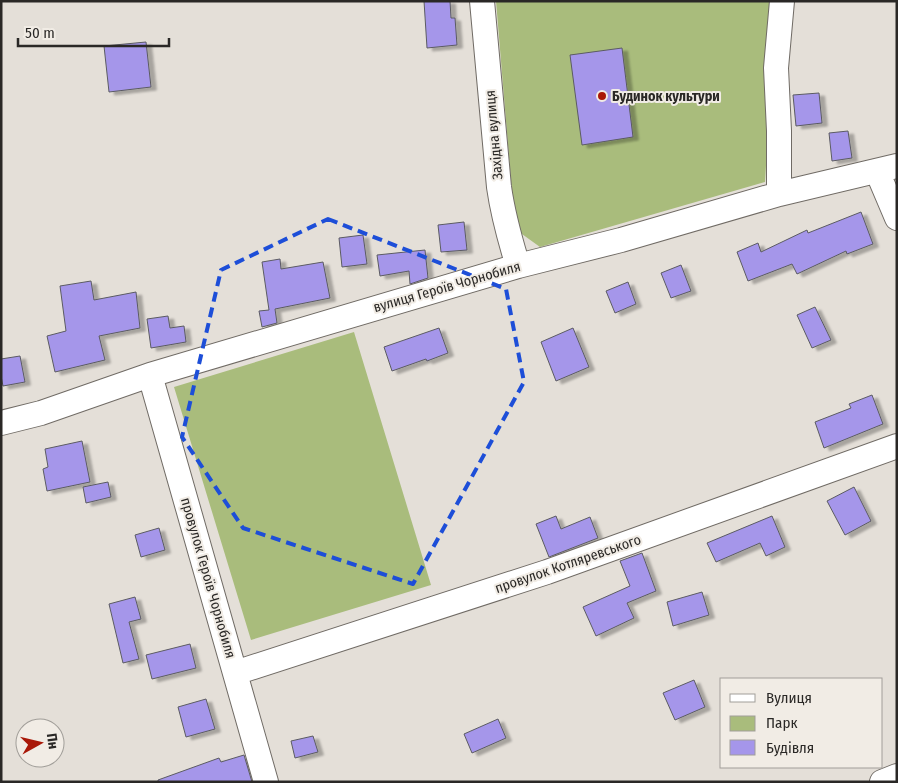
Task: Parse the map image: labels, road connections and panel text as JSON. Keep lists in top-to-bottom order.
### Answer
{
  "streets": {
    "street": [
      "Західна вулиця",
      "вулиця Героїв Чорнобиля",
      "провулок Котляревського",
      "провулок Героїв Чорнобиля"
    ]
  },
  "crossings": [
    ["Західна вулиця", "вулиця Героїв Чорнобиля"],
    ["вулиця Героїв Чорнобиля", "провулок Героїв Чорнобиля"],
    ["провулок Котляревського", "провулок Героїв Чорнобиля"]
  ],
  "places": ["Будинок культури"],
  "legend": ["Вулиця", "Парк", "Будівля"],
  "scale_bar": "50 m",
  "north": "right"
}
